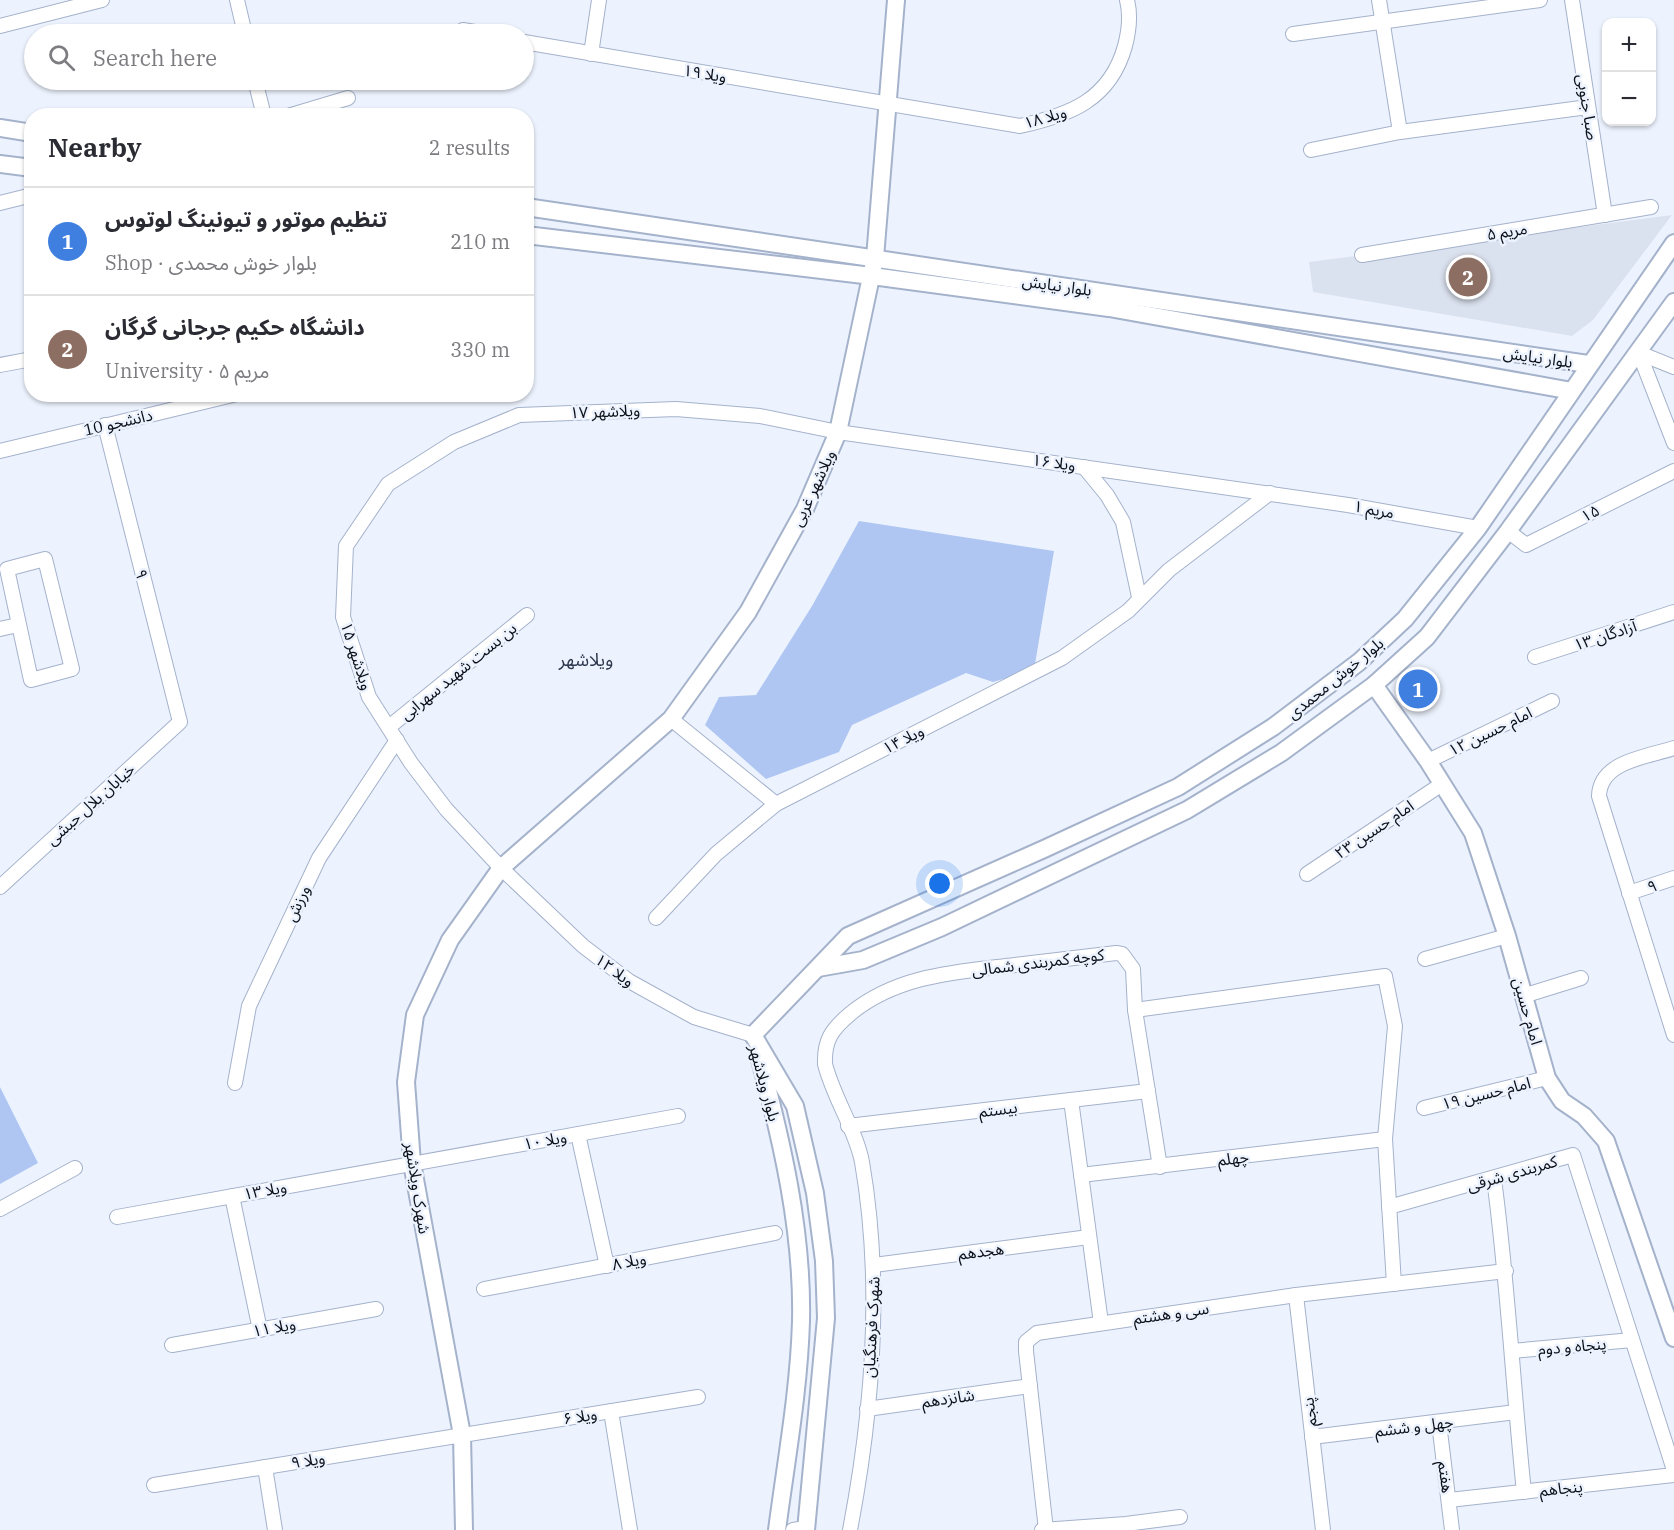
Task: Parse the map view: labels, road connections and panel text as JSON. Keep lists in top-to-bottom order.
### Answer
{
  "streets": {
    "street": [
      "۱۹ ویلا",
      "صبا جنوبی",
      "ویلا ۱۸",
      "۵ مریم",
      "بلوار نیایش",
      "ویلاشهر ۱۷",
      "دانشجو 10",
      "۱۶ ویلا",
      "ویلاشهر غربی",
      "۱ مریم",
      "۱۵",
      "۹",
      "آزادگان ۱۳",
      "ویلاشهر ۱۵",
      "بن بست شهید سهرابی",
      "بلوار خوش محمدی",
      "امام حسین ۱۲",
      "۱۴ ویلا",
      "خیابان بلال حبشی",
      "امام حسین ۲۳",
      "ورزش",
      "کوچه کمربندی شمالی",
      "ویلا ۱۲",
      "امام حسین",
      "بلوار ویلاشهر",
      "امام حسین ۱۹",
      "بیستم",
      "۱۰ ویلا",
      "چهلم",
      "کمربندی شرقی",
      "شهرک ویلاشهر",
      "۱۳ ویلا",
      "هجدهم",
      "ویلا ۸",
      "سی و هشتم",
      "۱۱ ویلا",
      "شهرک فرهنگیان",
      "پنجاه و دوم",
      "شانزدهم",
      "پنجم",
      "۶ ویلا",
      "چهل و ششم",
      "۹ ویلا",
      "هفتم",
      "پنجاهم"
    ]
  },
  "crossings": [
    ["۱۹ ویلا", "ویلا ۱۸"],
    ["۱۹ ویلا", "ویلاشهر غربی"],
    ["صبا جنوبی", "۵ مریم"],
    ["ویلا ۱۸", "ویلاشهر غربی"],
    ["بلوار نیایش", "ویلاشهر غربی"],
    ["بلوار نیایش", "بلوار خوش محمدی"],
    ["ویلاشهر ۱۷", "۱۶ ویلا"],
    ["ویلاشهر ۱۷", "ویلاشهر غربی"],
    ["ویلاشهر ۱۷", "ویلاشهر ۱۵"],
    ["دانشجو 10", "۹"],
    ["۱۶ ویلا", "ویلاشهر غربی"],
    ["۱۶ ویلا", "۱ مریم"],
    ["۱۶ ویلا", "۱۴ ویلا"],
    ["ویلاشهر غربی", "ویلاشهر ۱۵"],
    ["ویلاشهر غربی", "ویلا ۱۲"],
    ["ویلاشهر غربی", "شهرک ویلاشهر"],
    ["۱ مریم", "بلوار خوش محمدی"],
    ["۱ مریم", "۱۴ ویلا"],
    ["۱۵", "بلوار خوش محمدی"],
    ["۹", "خیابان بلال حبشی"],
    ["ویلاشهر ۱۵", "بن بست شهید سهرابی"],
    ["ویلاشهر ۱۵", "ورزش"],
    ["ویلاشهر ۱۵", "ویلا ۱۲"],
    ["ویلاشهر ۱۵", "شهرک ویلاشهر"],
    ["بلوار خوش محمدی", "امام حسین"],
    ["امام حسین ۱۲", "امام حسین"],
    ["امام حسین ۲۳", "امام حسین"],
    ["کوچه کمربندی شمالی", "بیستم"],
    ["کوچه کمربندی شمالی", "شهرک فرهنگیان"],
    ["ویلا ۱۲", "بلوار ویلاشهر"],
    ["ویلا ۱۲", "شهرک ویلاشهر"],
    ["امام حسین", "امام حسین ۱۹"],
    ["بیستم", "شهرک فرهنگیان"],
    ["۱۰ ویلا", "شهرک ویلاشهر"],
    ["۱۰ ویلا", "۱۳ ویلا"],
    ["کمربندی شرقی", "پنجاه و دوم"],
    ["شهرک ویلاشهر", "۱۳ ویلا"],
    ["شهرک ویلاشهر", "۶ ویلا"],
    ["شهرک ویلاشهر", "۹ ویلا"],
    ["هجدهم", "شهرک فرهنگیان"],
    ["سی و هشتم", "شانزدهم"],
    ["سی و هشتم", "پنجم"],
    ["شهرک فرهنگیان", "شانزدهم"],
    ["پنجم", "چهل و ششم"],
    ["۶ ویلا", "۹ ویلا"],
    ["چهل و ششم", "هفتم"],
    ["هفتم", "پنجاهم"]
  ],
  "districts": ["ویلاشهر"],
  "page": {
    "map_buttons": ["+", "−"],
    "search": "Search here",
    "heading": ["Nearby", "2 results"],
    "list": [
      {
        "mark": "1",
        "name": "تنظیم موتور و تیونینگ لوتوس",
        "note": "Shop · بلوار خوش محمدی",
        "value": "210 m"
      },
      {
        "mark": "2",
        "name": "دانشگاه حکیم جرجانی گرگان",
        "note": "University · ۵ مریم",
        "value": "330 m"
      }
    ],
    "pins": ["2", "1"]
  }
}
